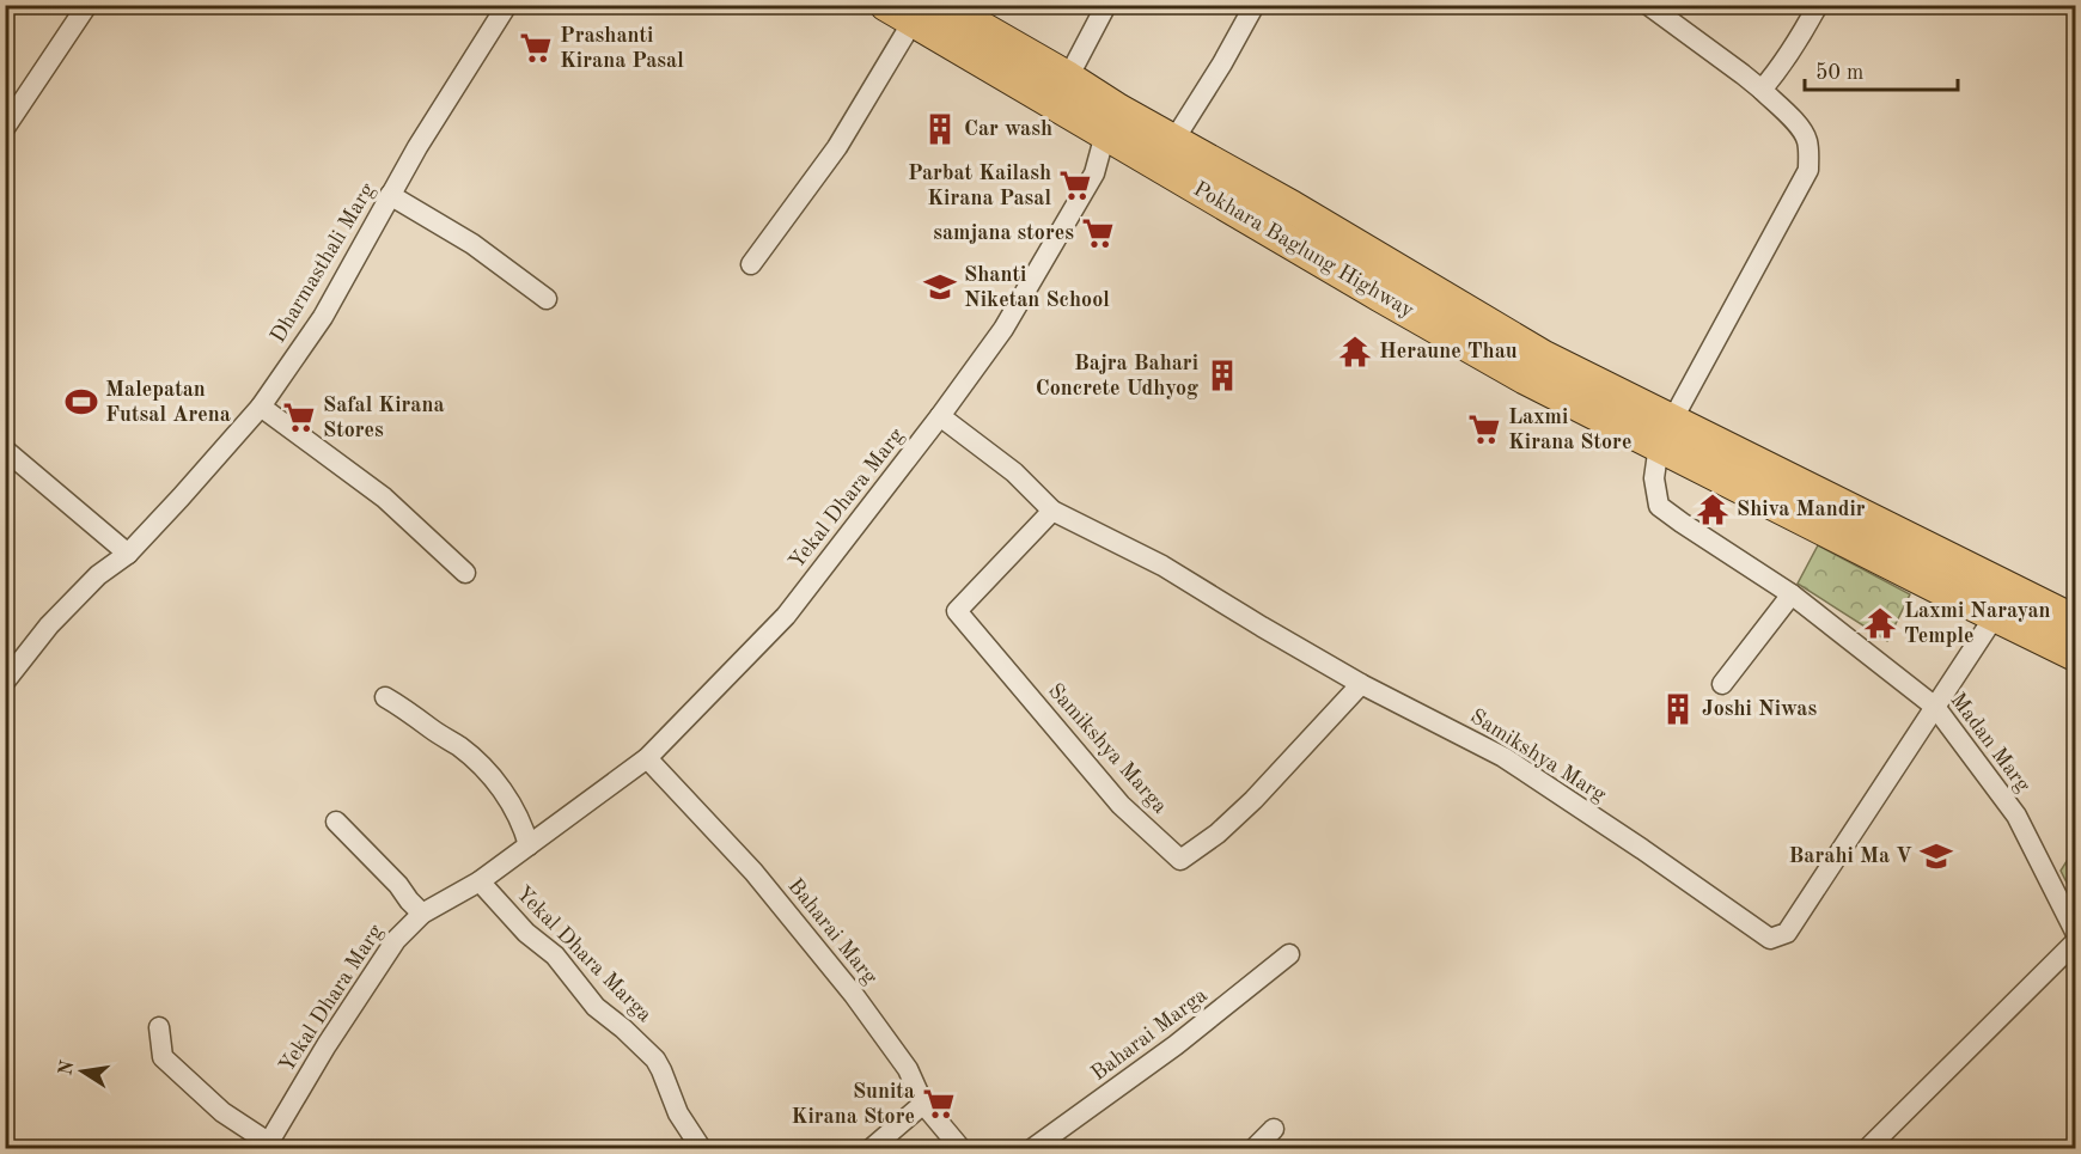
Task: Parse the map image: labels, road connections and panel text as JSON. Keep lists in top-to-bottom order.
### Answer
{
  "streets": {
    "highway": ["Pokhara Baglung Highway"],
    "street": [
      "Dharmasthali Marg",
      "Yekal Dhara Marg",
      "Madan Marg",
      "Samikshya Marga",
      "Samikshya Marg",
      "Baharai Marg",
      "Yekal Dhara Marga",
      "Baharai Marga"
    ]
  },
  "crossings": [
    ["Pokhara Baglung Highway", "Yekal Dhara Marg"],
    ["Pokhara Baglung Highway", "Madan Marg"],
    ["Pokhara Baglung Highway", "Samikshya Marg"],
    ["Yekal Dhara Marg", "Samikshya Marg"],
    ["Yekal Dhara Marg", "Baharai Marg"],
    ["Yekal Dhara Marg", "Yekal Dhara Marga"],
    ["Madan Marg", "Samikshya Marg"],
    ["Samikshya Marga", "Samikshya Marg"]
  ],
  "places": {
    "supermarket": [
      "Prashanti Kirana Pasal",
      "Parbat Kailash Kirana Pasal",
      "samjana stores",
      "Safal Kirana Stores",
      "Laxmi Kirana Store",
      "Sunita Kirana Store"
    ],
    "building": ["Car wash", "Bajra Bahari Concrete Udhyog", "Joshi Niwas"],
    "school or university": ["Shanti Niketan School", "Barahi Ma V"],
    "temple": ["Heraune Thau", "Shiva Mandir", "Laxmi Narayan Temple"],
    "sports": ["Malepatan Futsal Arena"]
  },
  "scale_bar": "50 m",
  "north": "left"
}
